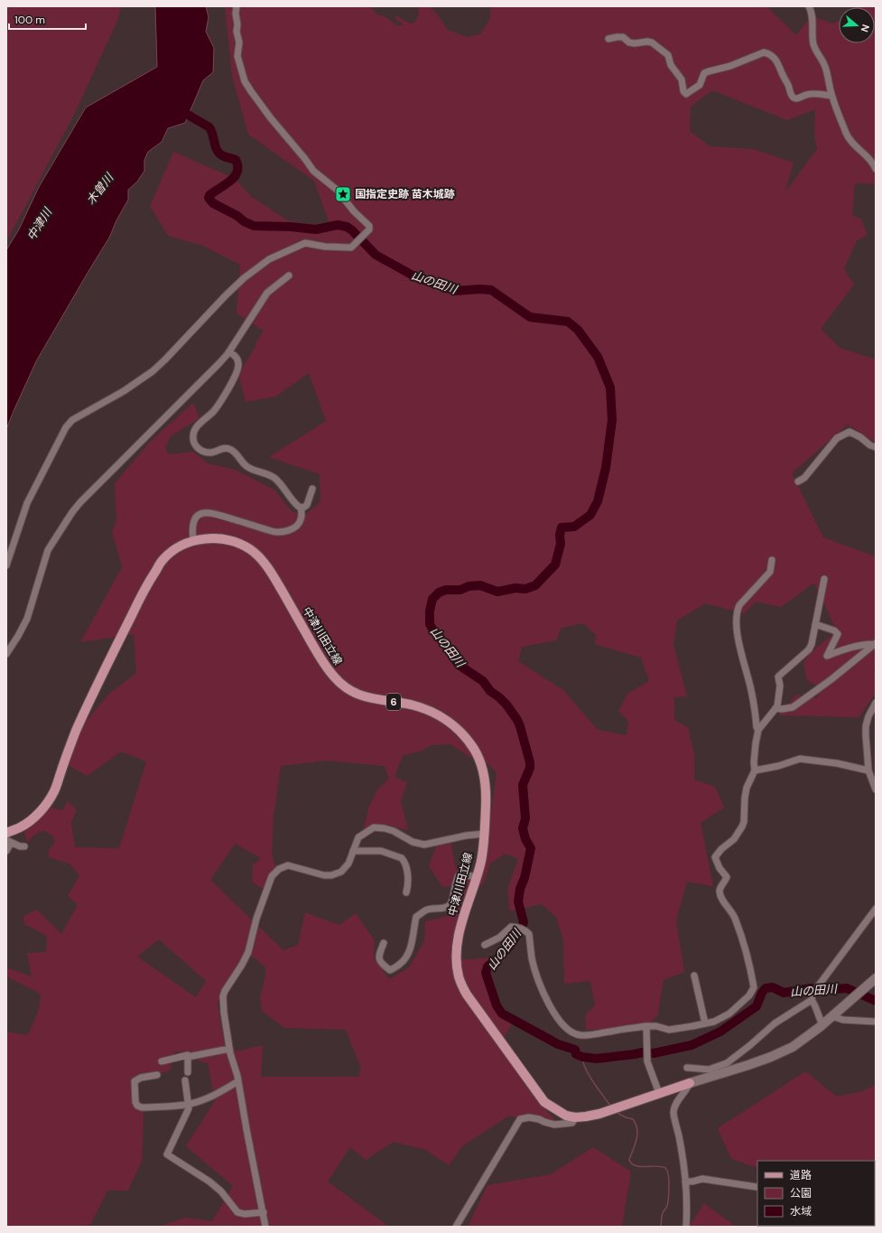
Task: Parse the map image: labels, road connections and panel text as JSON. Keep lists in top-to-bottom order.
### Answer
{
  "streets": {
    "main road": ["中津川田立線", "6"]
  },
  "water": ["木曽川", "中津川", "山の田川"],
  "places": {
    "place": ["国指定史跡 苗木城跡"]
  },
  "legend": ["道路", "公園", "水域"],
  "scale_bar": "100 m",
  "north": "right"
}
